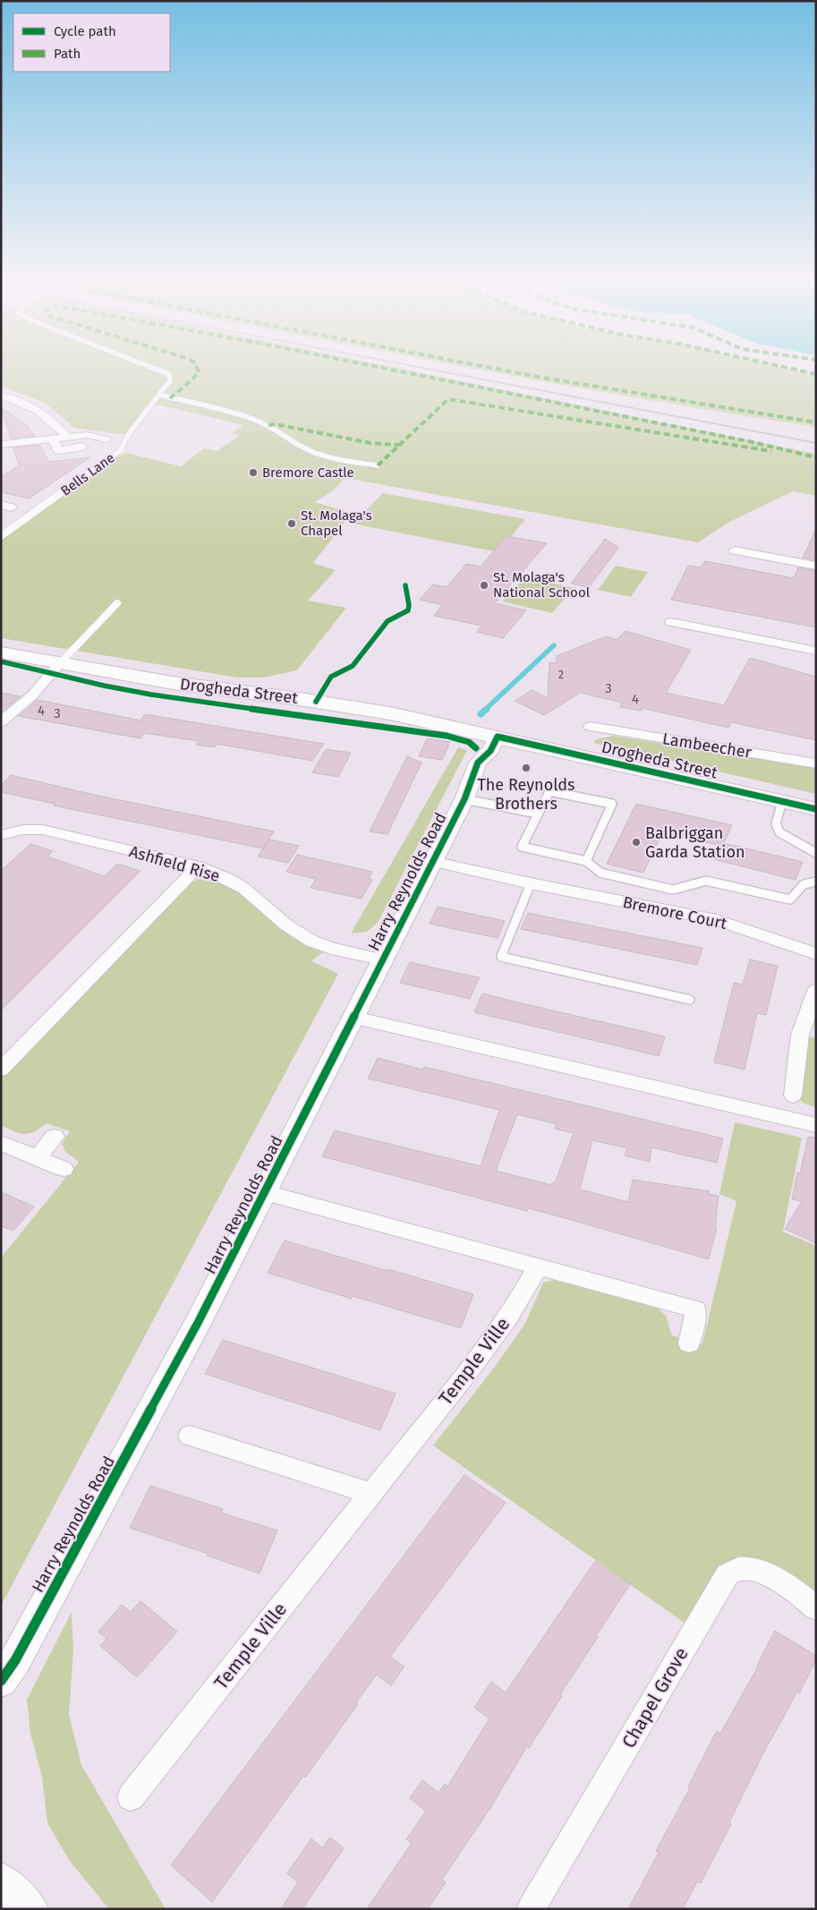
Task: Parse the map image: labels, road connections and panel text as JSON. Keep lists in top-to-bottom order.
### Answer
{
  "streets": {
    "main road": ["Drogheda Street"],
    "street": [
      "Lambeecher",
      "Ashfield Rise",
      "Harry Reynolds Road",
      "Bremore Court",
      "Temple Ville",
      "Chapel Grove"
    ],
    "lane": ["Bells Lane"]
  },
  "crossings": [
    ["Drogheda Street", "Harry Reynolds Road"],
    ["Ashfield Rise", "Harry Reynolds Road"],
    ["Harry Reynolds Road", "Bremore Court"]
  ],
  "places": [
    "Bremore Castle",
    "St. Molaga's Chapel",
    "St. Molaga's National School",
    "The Reynolds Brothers",
    "Balbriggan Garda Station"
  ],
  "house_numbers": [
    "2",
    "3",
    "4",
    "4",
    "3"
  ],
  "legend": ["Cycle path", "Path"]
}
